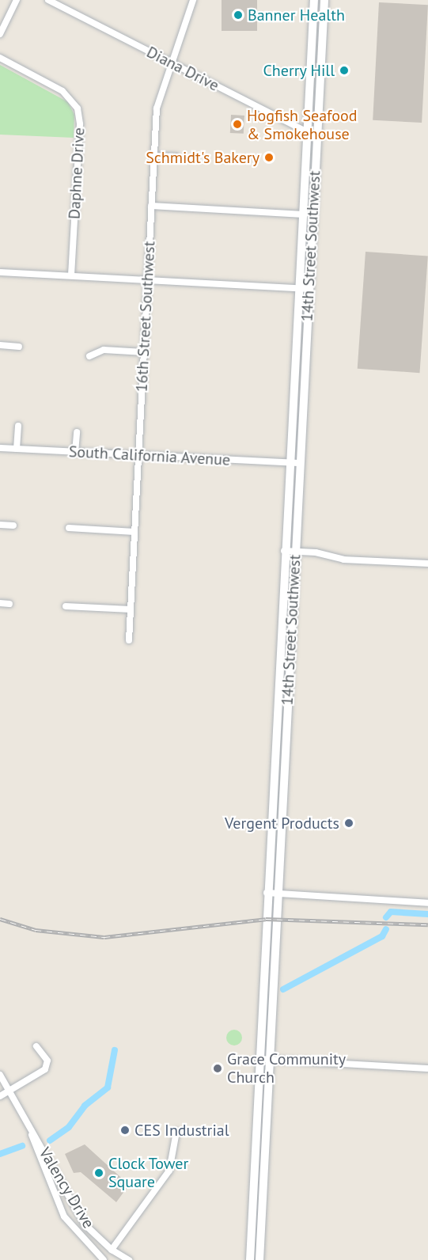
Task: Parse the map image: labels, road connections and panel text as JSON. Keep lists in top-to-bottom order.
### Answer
{
  "streets": {
    "main road": ["14th Street Southwest"],
    "street": [
      "Diana Drive",
      "Daphne Drive",
      "16th Street Southwest",
      "South California Avenue",
      "Valency Drive"
    ]
  },
  "crossings": [
    ["Diana Drive", "14th Street Southwest"],
    ["Diana Drive", "16th Street Southwest"],
    ["14th Street Southwest", "South California Avenue"],
    ["16th Street Southwest", "South California Avenue"]
  ],
  "places": [
    "Banner Health",
    "Cherry Hill",
    "Hogfish Seafood & Smokehouse",
    "Schmidt's Bakery",
    "Vergent Products",
    "Grace Community Church",
    "CES Industrial",
    "Clock Tower Square"
  ]
}
